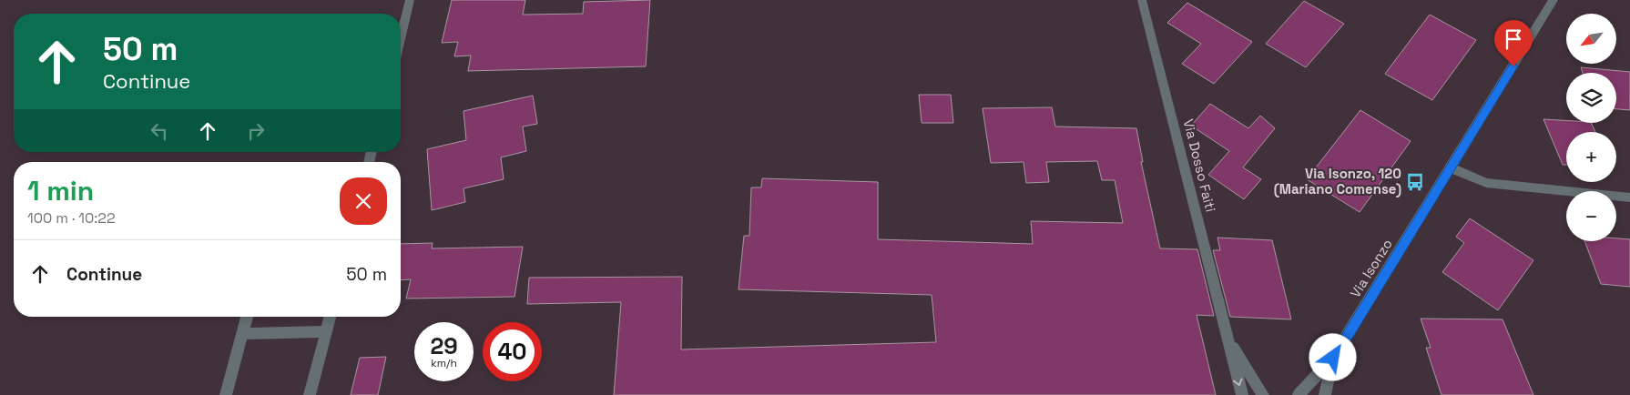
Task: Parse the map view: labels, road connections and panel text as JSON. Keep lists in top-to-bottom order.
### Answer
{
  "streets": {
    "street": ["Via Dosso Faiti", "Via Isonzo"]
  },
  "places": {
    "bus stop": ["Via Isonzo, 120 (Mariano Comense)"]
  },
  "north": "bottom left",
  "page": {
    "map_buttons": ["+", "−"],
    "turn": ["50 m", "Continue"],
    "heading": ["1 min", "100 m · 10:22"],
    "list": [
      {
        "name": "Continue",
        "value": "50 m"
      }
    ],
    "speed": "29 km/h",
    "limit": "40"
  }
}
